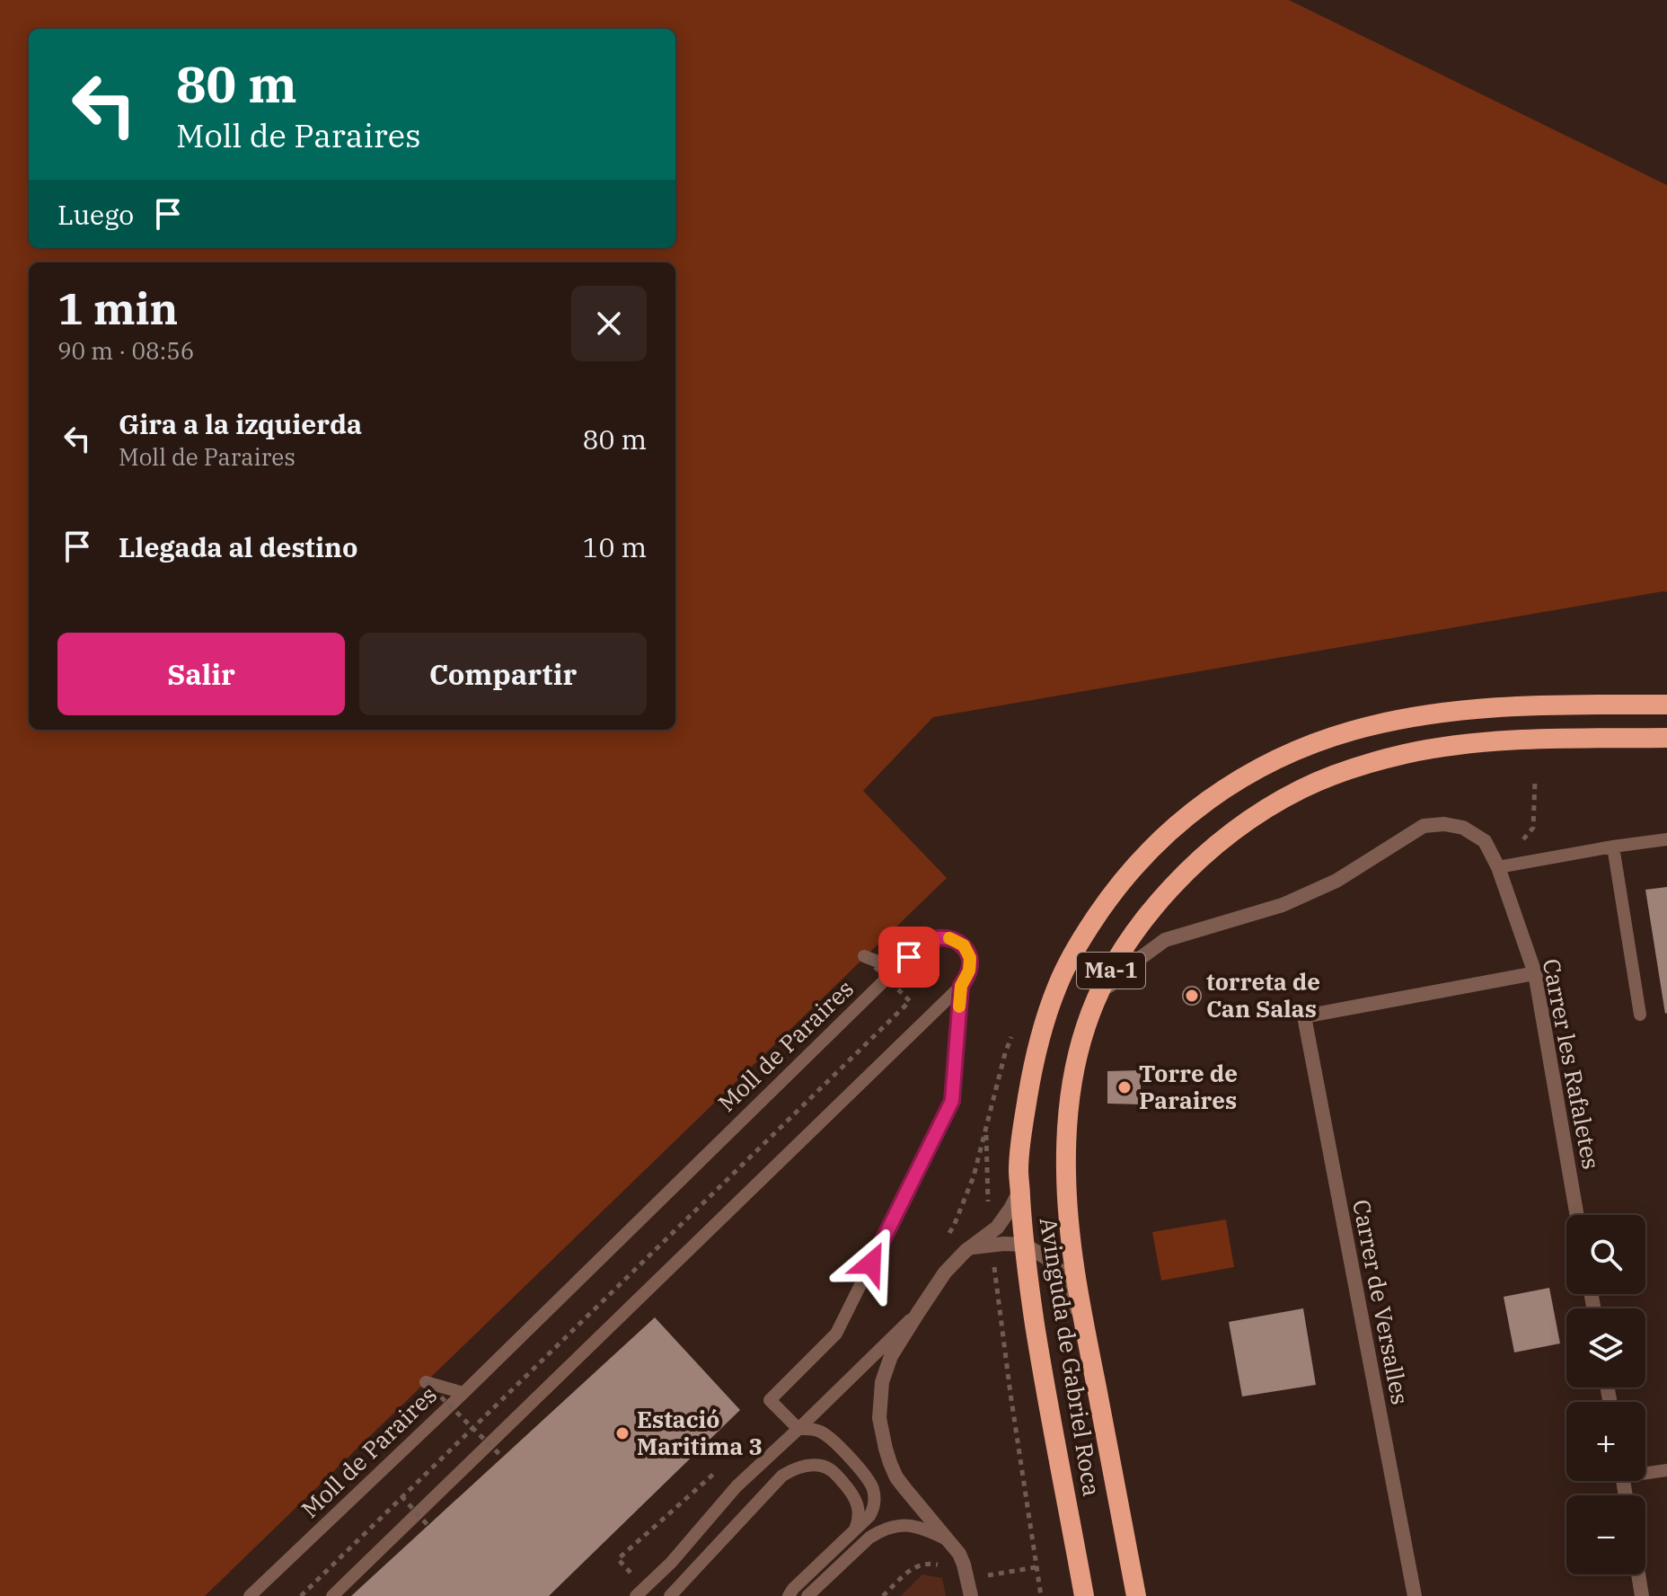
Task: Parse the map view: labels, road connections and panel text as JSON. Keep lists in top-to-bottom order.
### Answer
{
  "streets": {
    "highway": ["Ma-1", "Avinguda de Gabriel Roca"],
    "street": ["Carrer les Rafaletes", "Carrer de Versalles"],
    "lane": ["Moll de Paraires"]
  },
  "crossings": [
    ["Carrer les Rafaletes", "Carrer de Versalles"],
    ["Carrer les Rafaletes", "Avinguda de Gabriel Roca"]
  ],
  "places": ["torreta de Can Salas", "Torre de Paraires", "Estació Maritima 3"],
  "page": {
    "turn": ["80 m", "Moll de Paraires"],
    "then": "Luego",
    "heading": ["1 min", "90 m · 08:56"],
    "list": [
      {
        "name": "Gira a la izquierda",
        "note": "Moll de Paraires",
        "value": "80 m"
      },
      {
        "name": "Llegada al destino",
        "value": "10 m"
      }
    ],
    "buttons": ["Salir", "Compartir"],
    "map_buttons": ["+", "−"]
  }
}
